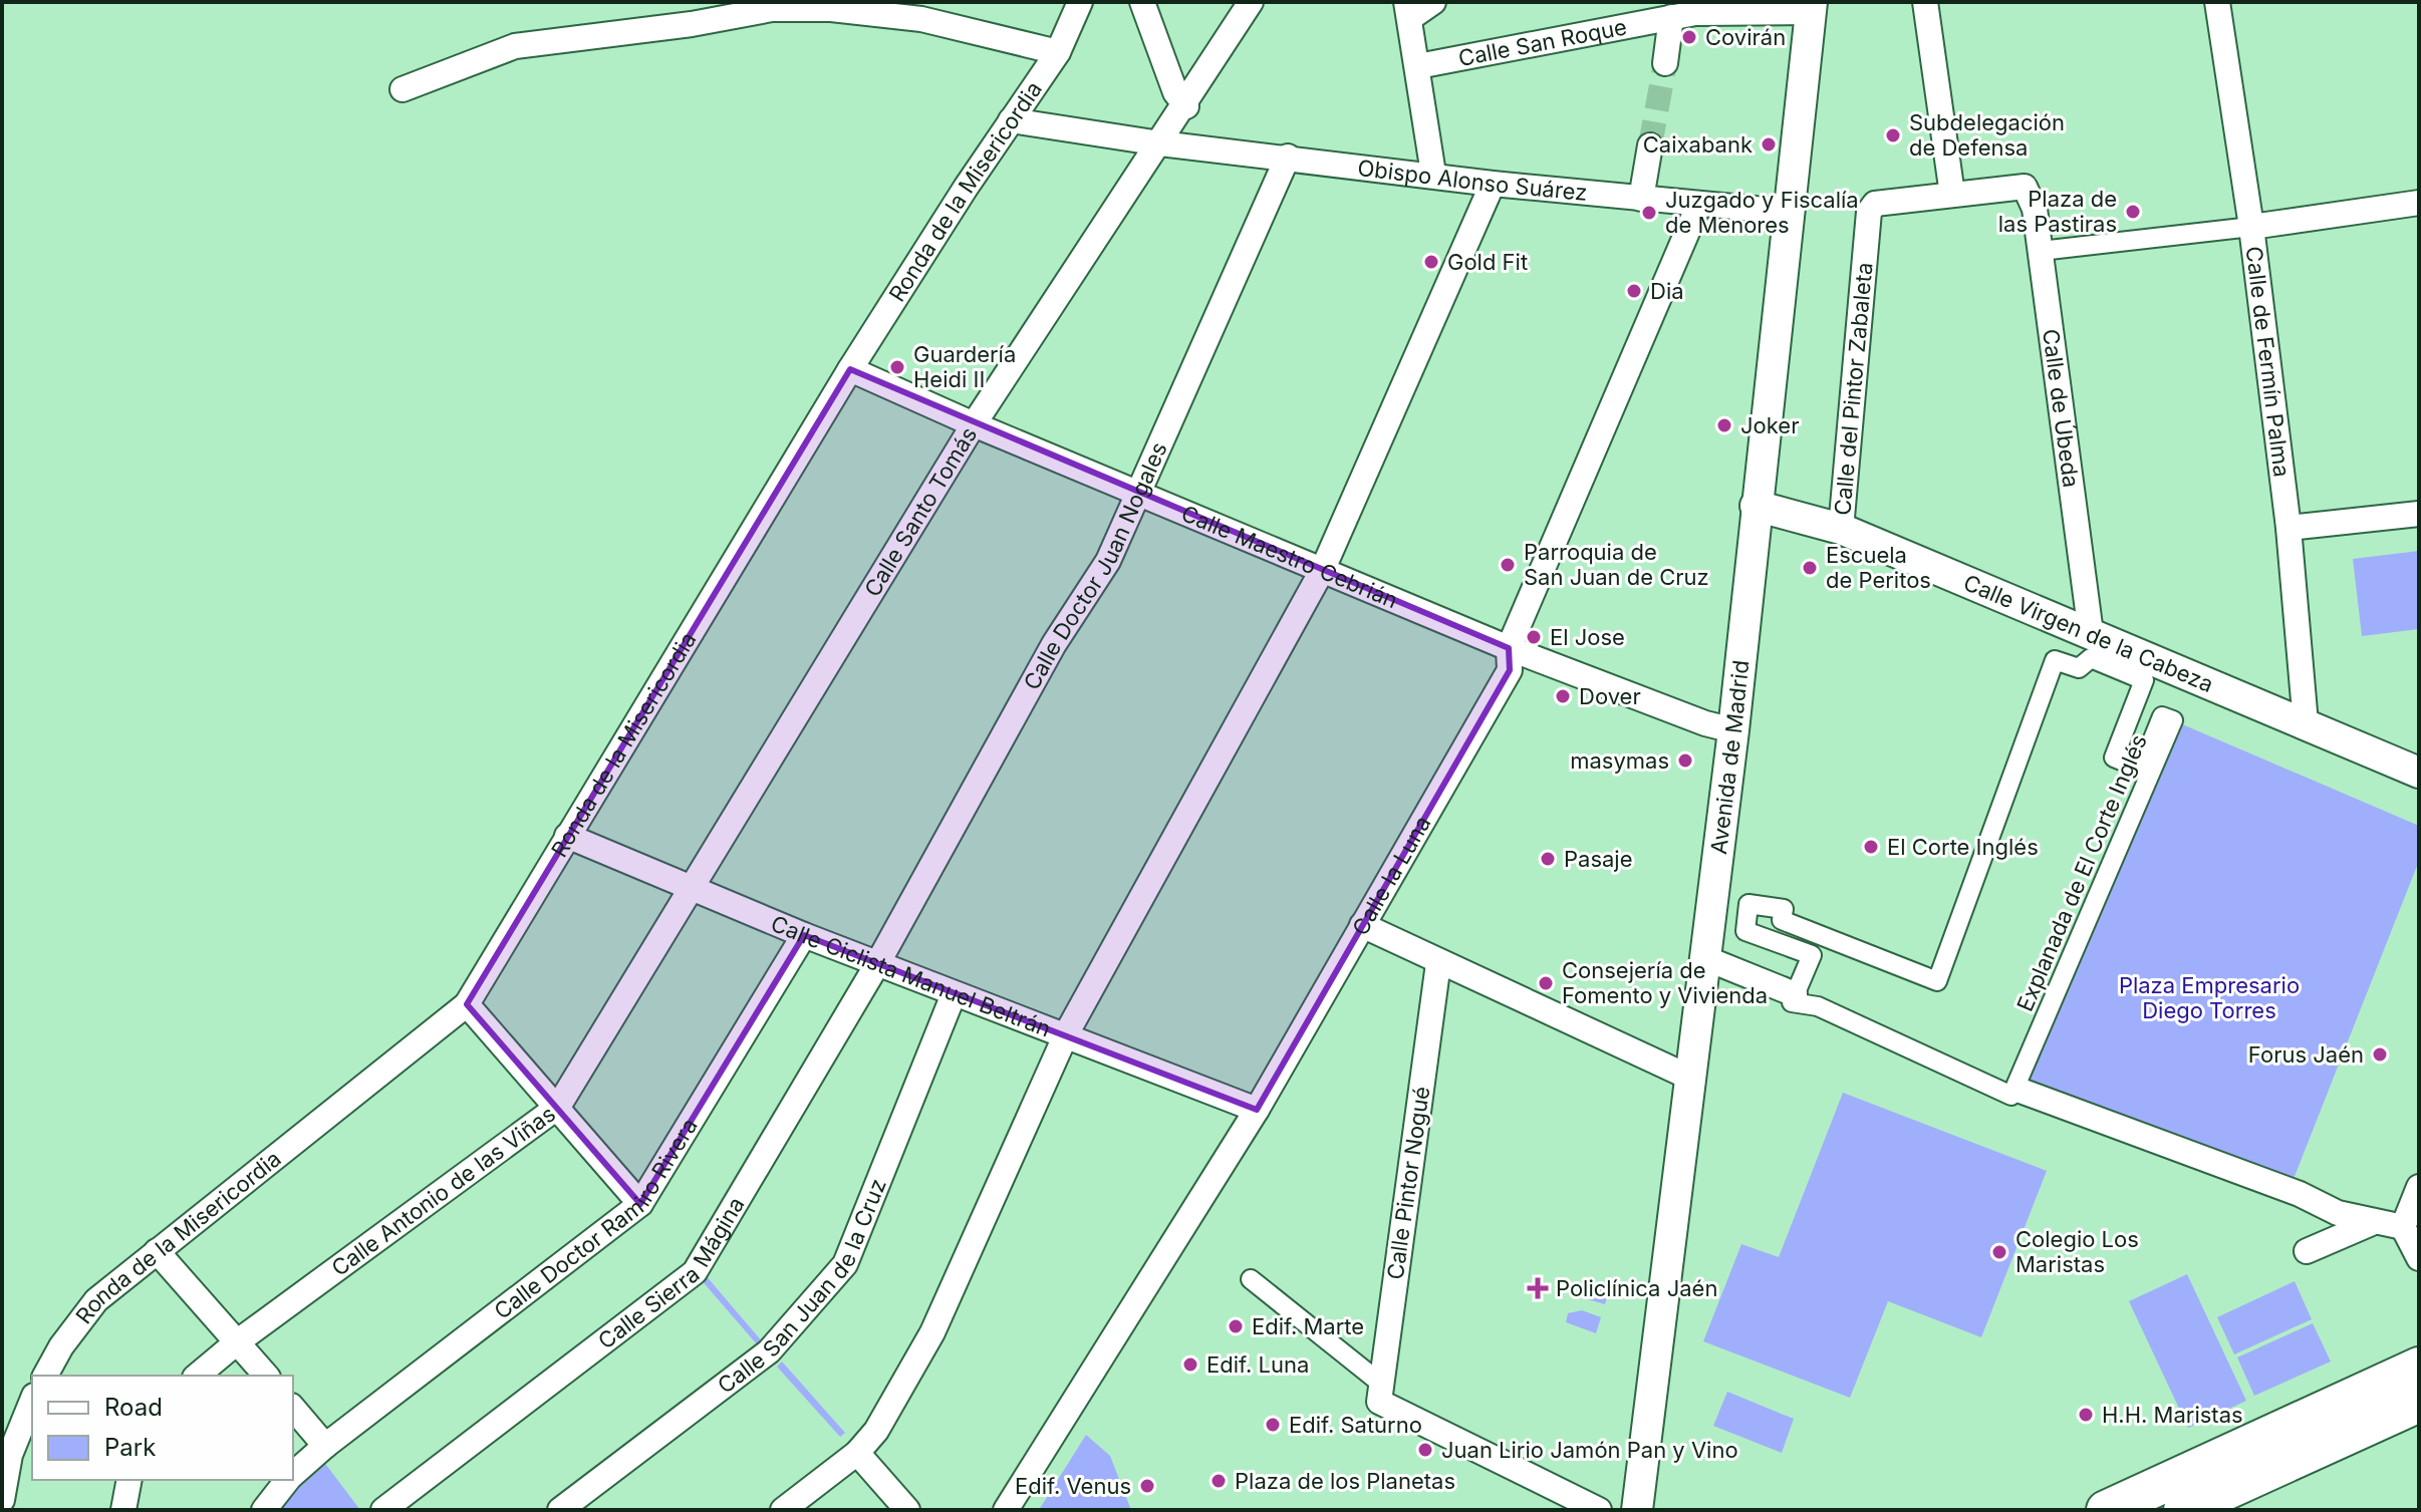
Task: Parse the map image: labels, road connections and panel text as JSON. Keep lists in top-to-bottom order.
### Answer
{
  "streets": {
    "street": [
      "Calle San Roque",
      "Obispo Alonso Suárez",
      "Ronda de la Misericordia",
      "Calle de Fermín Palma",
      "Calle del Pintor Zabaleta",
      "Calle de Úbeda",
      "Calle Santo Tomás",
      "Calle Maestro Cebrián",
      "Calle Doctor Juan Nogales",
      "Calle Virgen de la Cabeza",
      "Avenida de Madrid",
      "Explanada de El Corte Inglés",
      "Calle la Luna",
      "Calle Ciclista Manuel Beltrán",
      "Calle Pintor Nogué",
      "Calle Antonio de las Viñas",
      "Calle Doctor Ramiro Rivera",
      "Calle Sierra Mágina",
      "Calle San Juan de la Cruz"
    ]
  },
  "crossings": [
    ["Calle San Roque", "Avenida de Madrid"],
    ["Obispo Alonso Suárez", "Ronda de la Misericordia"],
    ["Obispo Alonso Suárez", "Calle Santo Tomás"],
    ["Obispo Alonso Suárez", "Calle Doctor Juan Nogales"],
    ["Obispo Alonso Suárez", "Avenida de Madrid"],
    ["Obispo Alonso Suárez", "Calle la Luna"],
    ["Ronda de la Misericordia", "Calle Maestro Cebrián"],
    ["Ronda de la Misericordia", "Calle Ciclista Manuel Beltrán"],
    ["Calle de Fermín Palma", "Calle Virgen de la Cabeza"],
    ["Calle del Pintor Zabaleta", "Calle de Úbeda"],
    ["Calle del Pintor Zabaleta", "Calle Virgen de la Cabeza"],
    ["Calle de Úbeda", "Calle Virgen de la Cabeza"],
    ["Calle Santo Tomás", "Calle Maestro Cebrián"],
    ["Calle Santo Tomás", "Calle Ciclista Manuel Beltrán"],
    ["Calle Santo Tomás", "Calle Antonio de las Viñas"],
    ["Calle Maestro Cebrián", "Calle Doctor Juan Nogales"],
    ["Calle Maestro Cebrián", "Avenida de Madrid"],
    ["Calle Maestro Cebrián", "Calle la Luna"],
    ["Calle Doctor Juan Nogales", "Calle Ciclista Manuel Beltrán"],
    ["Calle Doctor Juan Nogales", "Calle Sierra Mágina"],
    ["Calle Virgen de la Cabeza", "Avenida de Madrid"],
    ["Calle la Luna", "Calle Ciclista Manuel Beltrán"],
    ["Calle Ciclista Manuel Beltrán", "Calle Antonio de las Viñas"],
    ["Calle Ciclista Manuel Beltrán", "Calle Doctor Ramiro Rivera"],
    ["Calle Ciclista Manuel Beltrán", "Calle Sierra Mágina"],
    ["Calle Ciclista Manuel Beltrán", "Calle San Juan de la Cruz"]
  ],
  "parks": ["Plaza Empresario Diego Torres"],
  "places": {
    "other": [
      "Covirán",
      "Subdelegación de Defensa",
      "Caixabank",
      "Plaza de las Pastiras",
      "Juzgado y Fiscalía de Menores",
      "Gold Fit",
      "Dia",
      "Guardería Heidi II",
      "Joker",
      "Parroquia de San Juan de Cruz",
      "Escuela de Peritos",
      "El Jose",
      "Dover",
      "masymas",
      "El Corte Inglés",
      "Pasaje",
      "Consejería de Fomento y Vivienda",
      "Forus Jaén",
      "Colegio Los Maristas",
      "Edif. Marte",
      "Edif. Luna",
      "H.H. Maristas",
      "Edif. Saturno",
      "Juan Lirio Jamón Pan y Vino",
      "Plaza de los Planetas",
      "Edif. Venus"
    ],
    "health": ["Policlínica Jaén"]
  },
  "legend": ["Road", "Park"]
}
